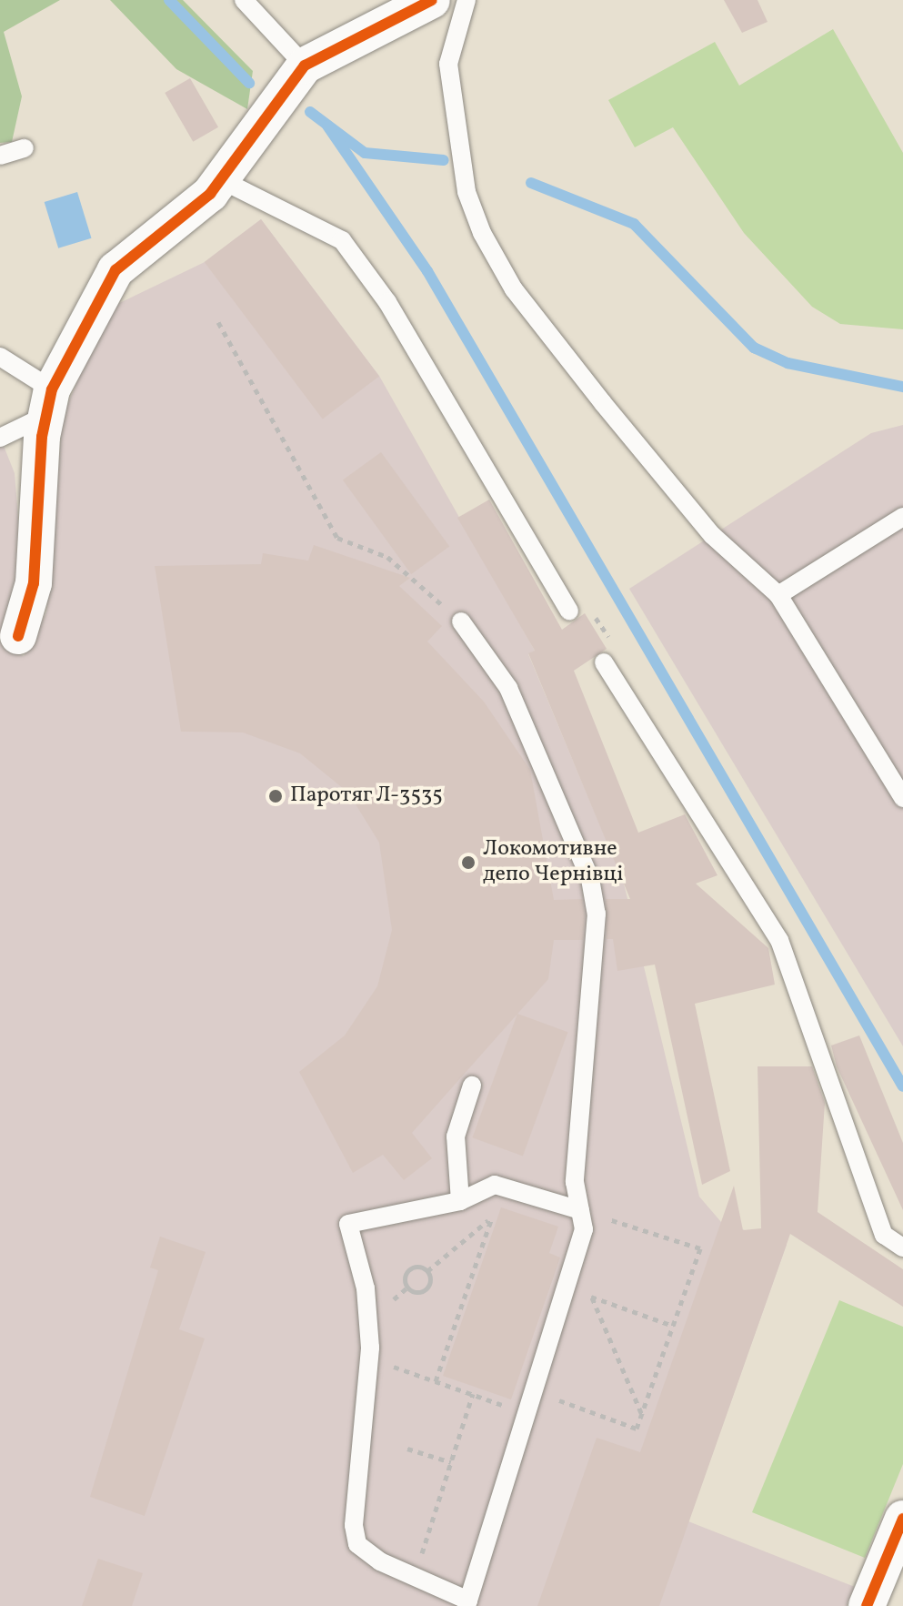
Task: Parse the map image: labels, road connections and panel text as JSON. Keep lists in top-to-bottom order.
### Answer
{
  "places": ["Паротяг Л-3535", "Локомотивне депо Чернівці"]
}
